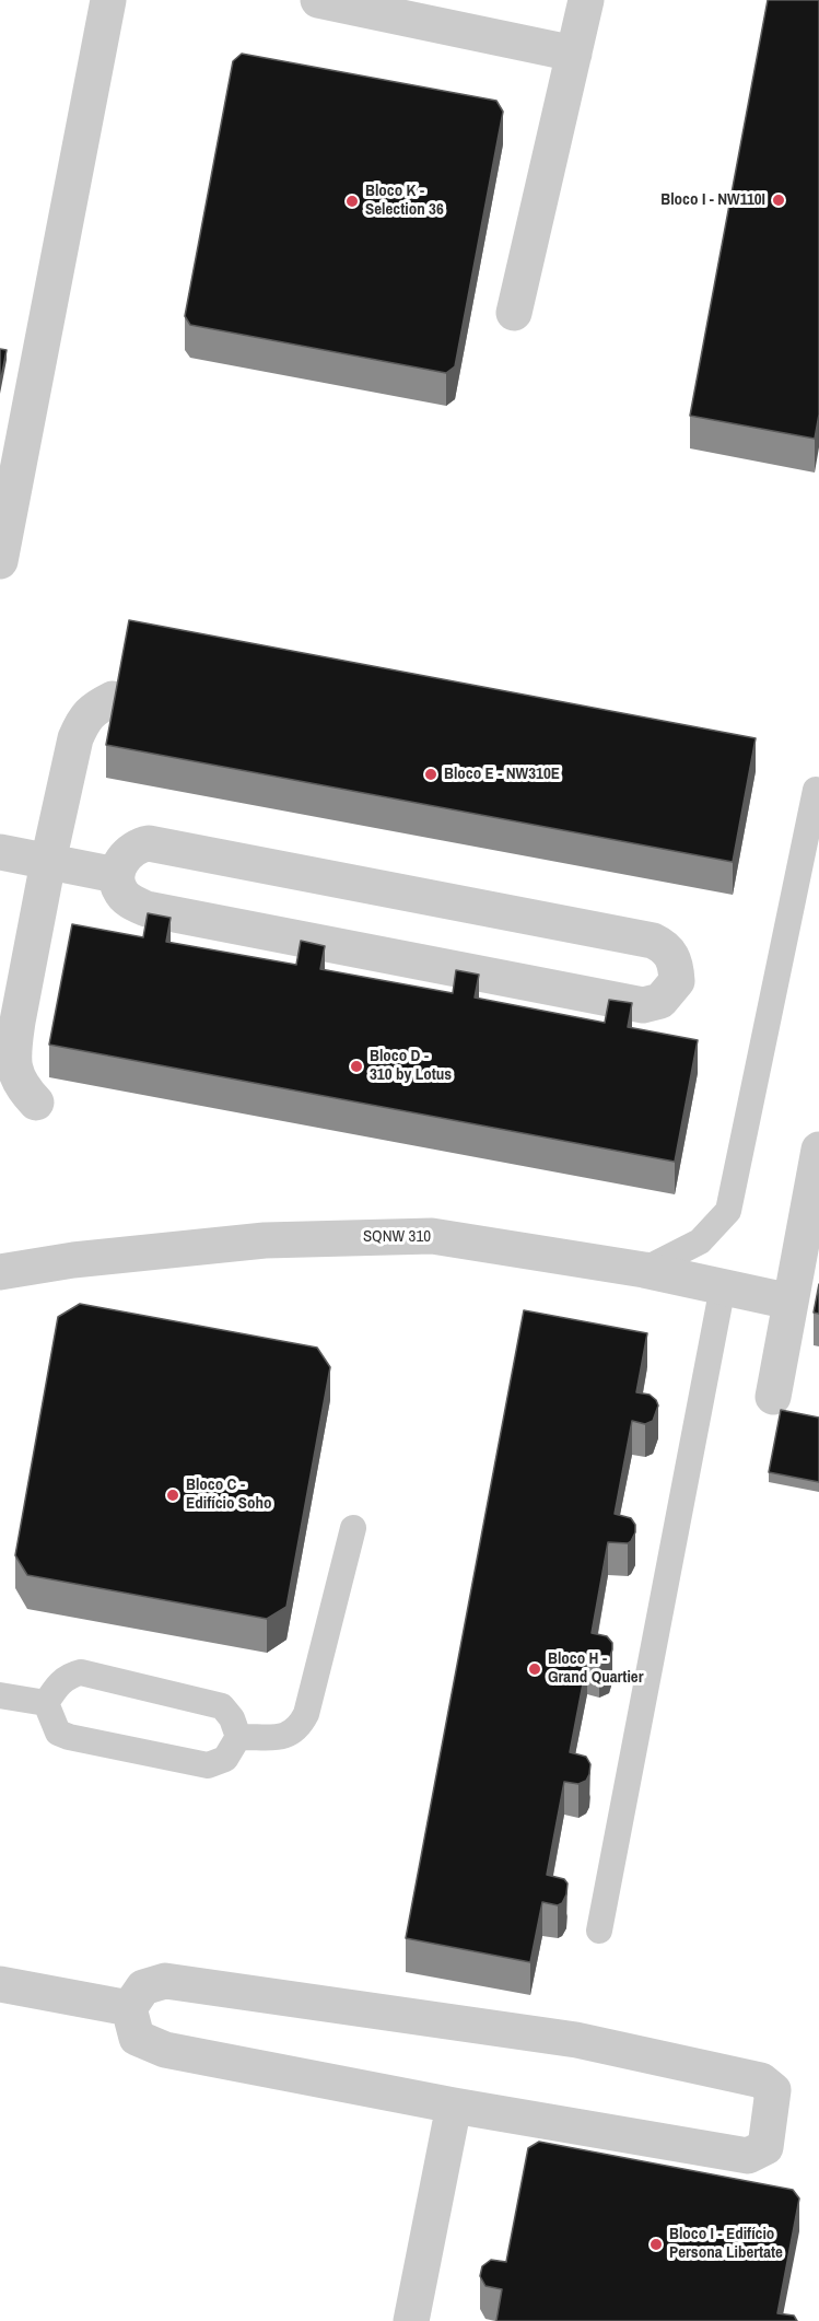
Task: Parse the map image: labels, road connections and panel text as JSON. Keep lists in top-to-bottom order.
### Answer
{
  "streets": {
    "street": ["SQNW 310"]
  },
  "places": [
    "Bloco I - NW110I",
    "Bloco K - Selection 36",
    "Bloco E - NW310E",
    "Bloco D - 310 by Lotus",
    "Bloco C - Edifício Soho",
    "Bloco H - Grand Quartier",
    "Bloco I - Edifício Persona Libertate"
  ]
}
